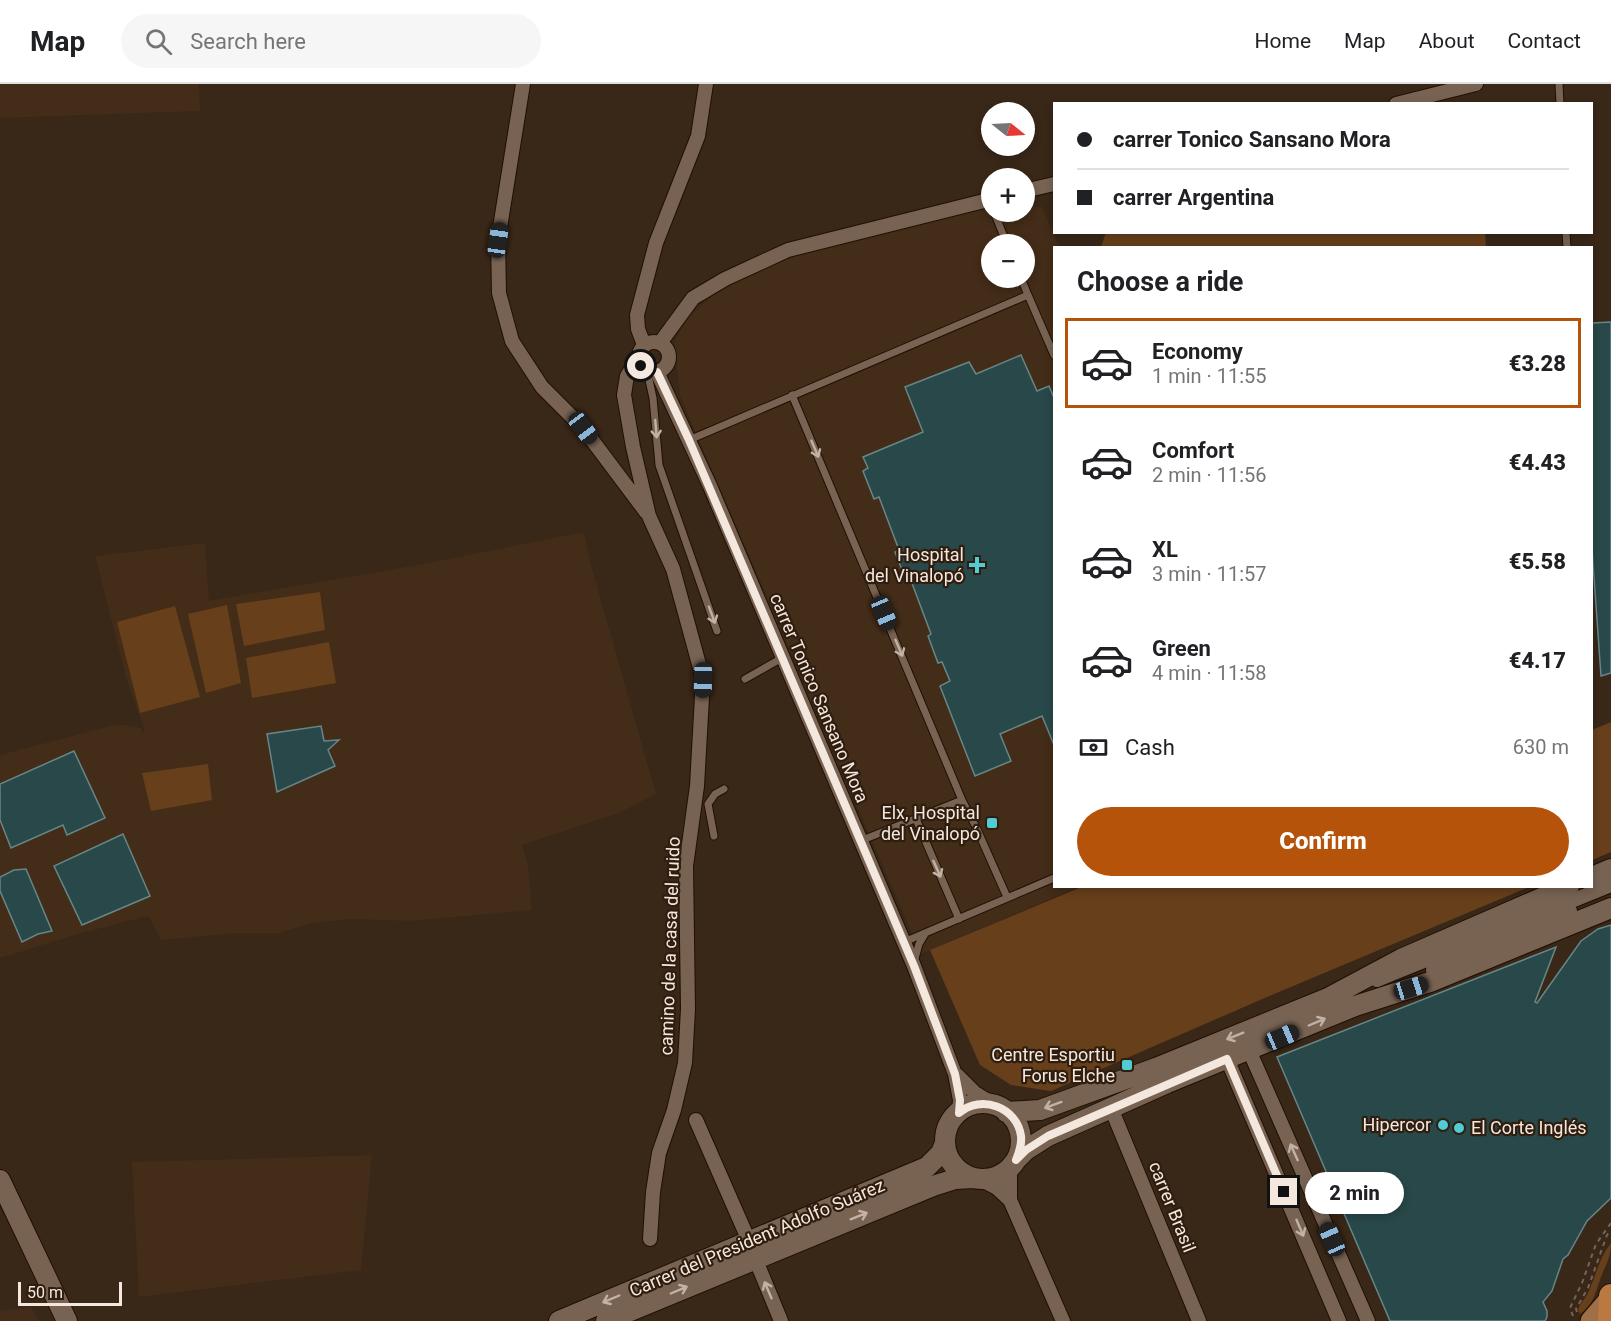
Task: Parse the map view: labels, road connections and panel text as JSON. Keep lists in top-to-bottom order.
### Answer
{
  "streets": {
    "main road": ["Carrer del President Adolfo Suárez"],
    "street": ["carrer Tonico Sansano Mora", "camino de la casa del ruido", "carrer Brasil"]
  },
  "crossings": [
    ["carrer Tonico Sansano Mora", "Carrer del President Adolfo Suárez"]
  ],
  "places": {
    "health": ["Hospital del Vinalopó"],
    "transit": ["Elx, Hospital del Vinalopó", "Centre Esportiu Forus Elche"],
    "other": ["Hipercor", "El Corte Inglés"]
  },
  "scale_bar": "50 m",
  "north": "right",
  "page": {
    "header": "Map",
    "search": "Search here",
    "nav": [
      "Home",
      "Map",
      "About",
      "Contact"
    ],
    "map_buttons": ["+", "−"],
    "banner": ["carrer Tonico Sansano Mora", "carrer Argentina"],
    "heading": "Choose a ride",
    "list": [
      {
        "name": "Economy",
        "note": "1 min · 11:55",
        "value": "€3.28"
      },
      {
        "name": "Comfort",
        "note": "2 min · 11:56",
        "value": "€4.43"
      },
      {
        "name": "XL",
        "note": "3 min · 11:57",
        "value": "€5.58"
      },
      {
        "name": "Green",
        "note": "4 min · 11:58",
        "value": "€4.17"
      }
    ],
    "pay": ["Cash", "630 m"],
    "buttons": "Confirm",
    "bubble": "2 min",
    "scale": "50 m"
  }
}
